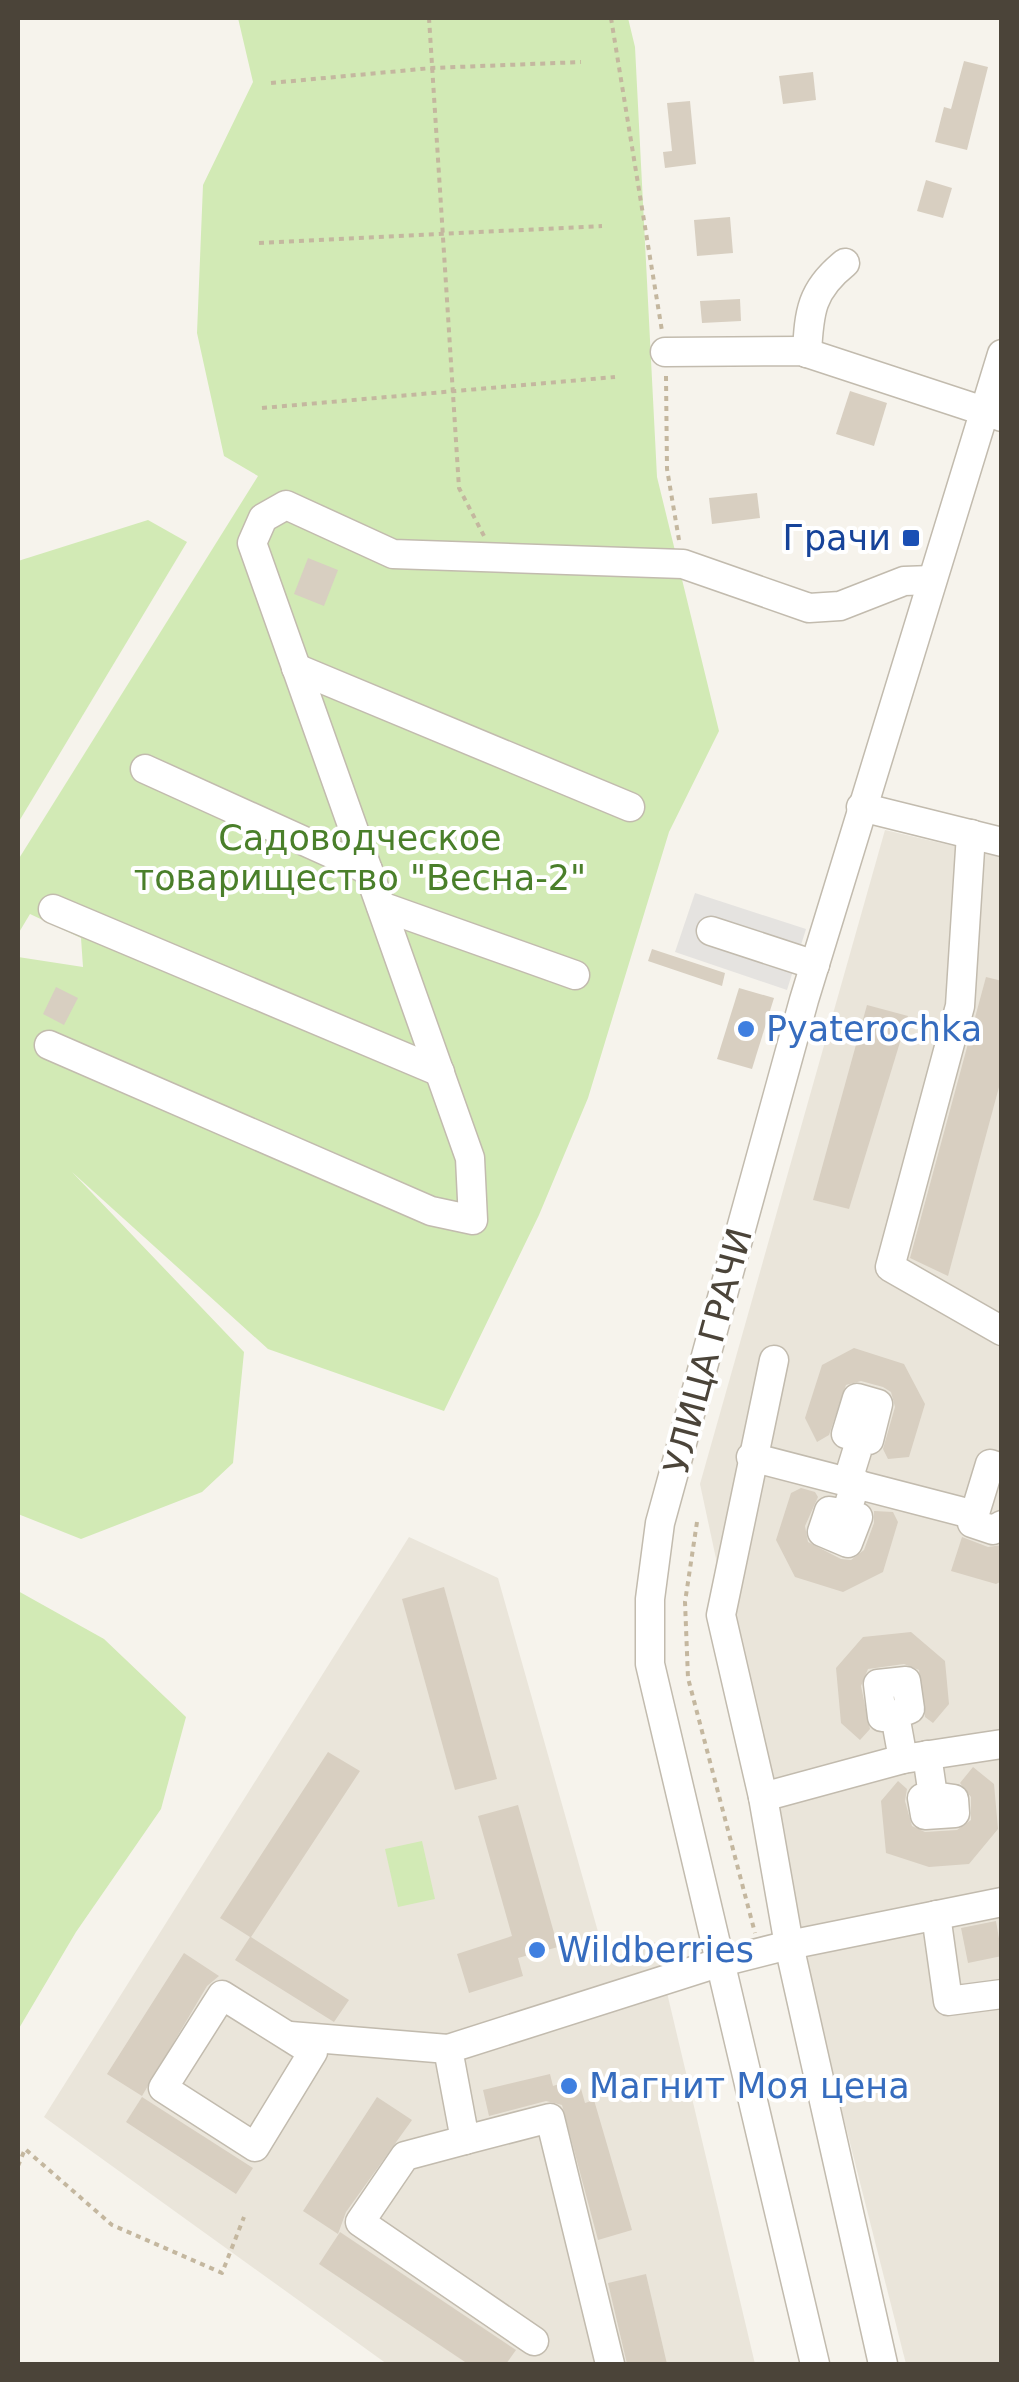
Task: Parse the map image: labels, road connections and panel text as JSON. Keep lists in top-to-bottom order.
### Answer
{
  "streets": {
    "street": ["УЛИЦА ГРАЧИ"]
  },
  "parks": ["Садоводческое товарищество \"Весна-2\""],
  "places": {
    "transit": ["Грачи"],
    "other": ["Pyaterochka", "Wildberries", "Магнит Моя цена"]
  }
}
